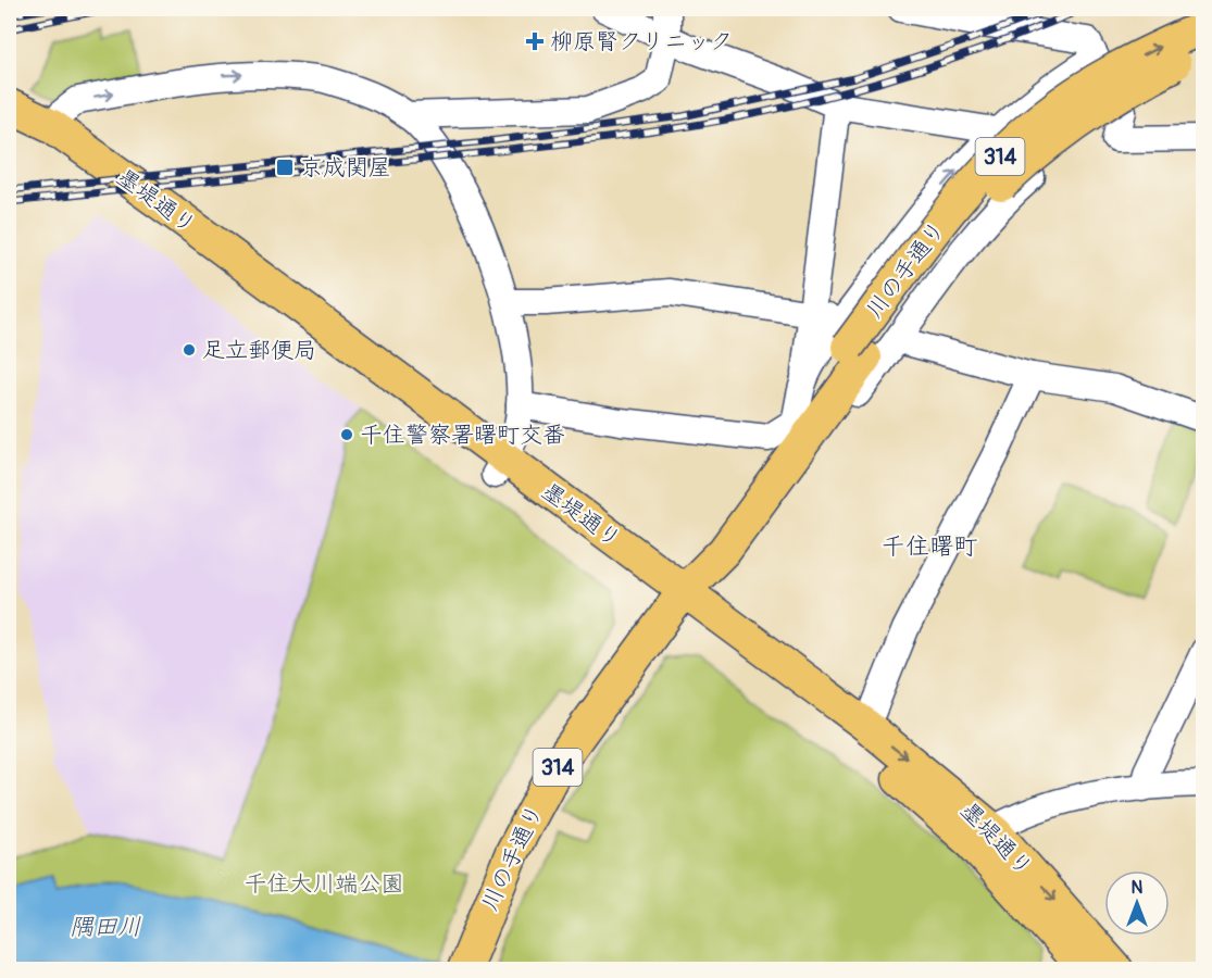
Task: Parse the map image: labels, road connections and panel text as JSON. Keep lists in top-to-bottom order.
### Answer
{
  "streets": {
    "main road": ["314", "墨堤通り", "川の手通り"]
  },
  "crossings": [
    ["墨堤通り", "川の手通り"]
  ],
  "districts": ["千住曙町"],
  "water": ["隅田川"],
  "parks": ["千住大川端公園"],
  "places": {
    "health": ["柳原腎クリニック"],
    "transit": ["京成関屋"],
    "other": ["足立郵便局", "千住警察署曙町交番"]
  },
  "north": "top"
}
